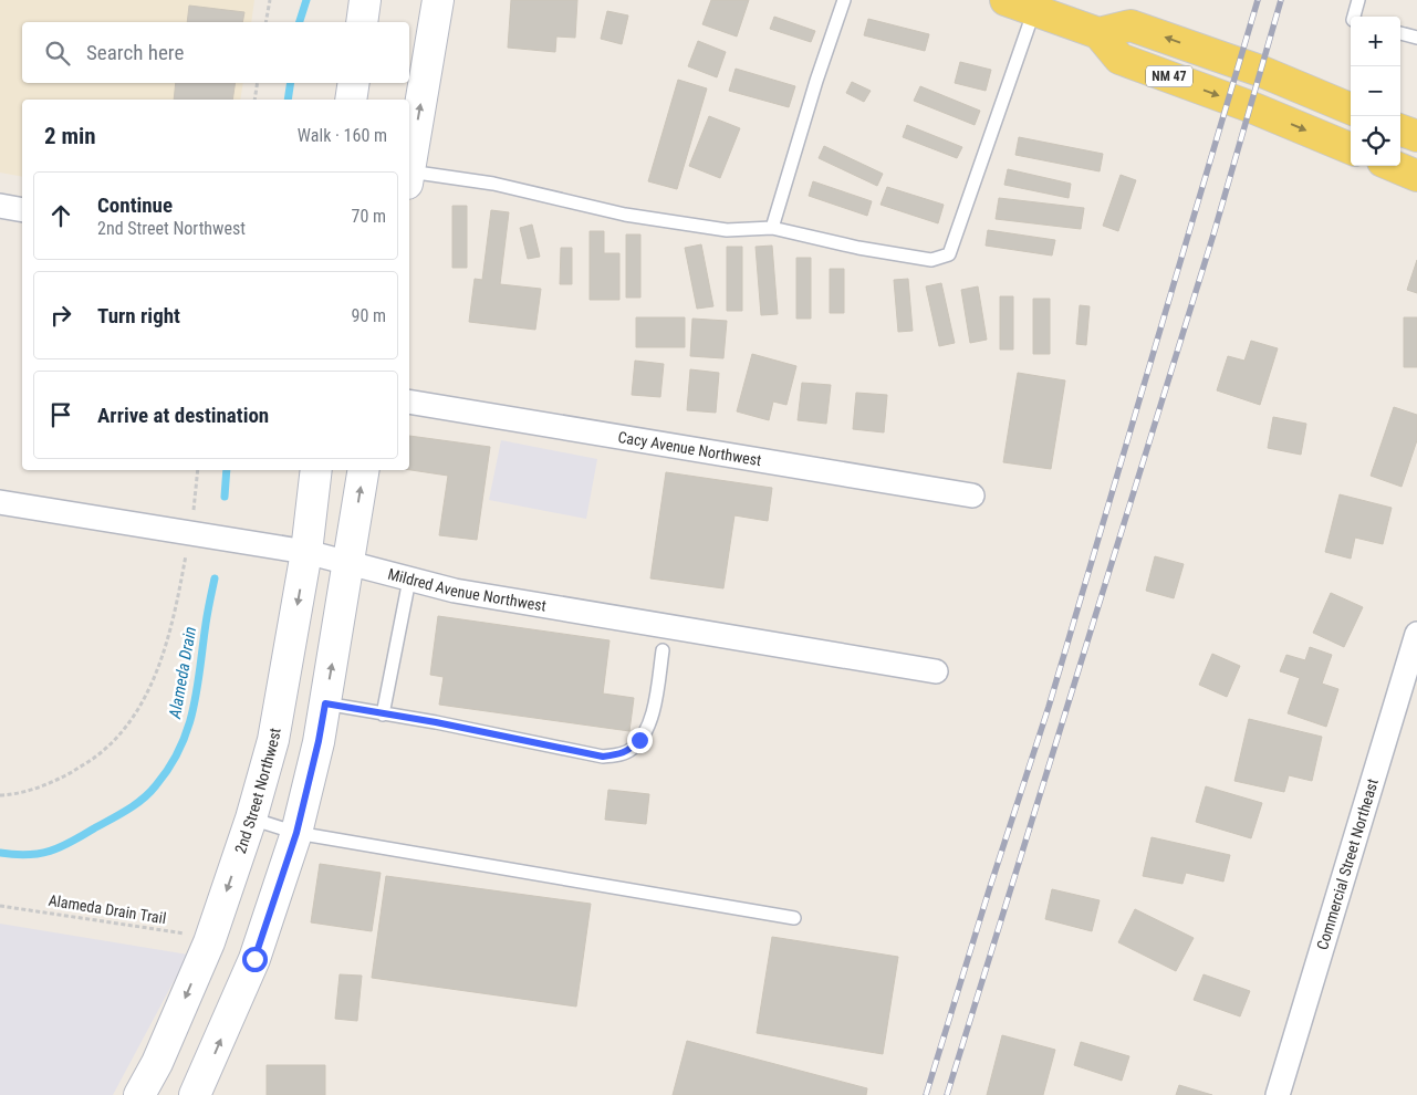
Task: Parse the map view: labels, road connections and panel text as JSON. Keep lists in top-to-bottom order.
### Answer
{
  "streets": {
    "main road": ["NM 47", "2nd Street Northwest"],
    "street": ["Cacy Avenue Northwest", "Mildred Avenue Northwest", "Commercial Street Northeast"],
    "path": ["Alameda Drain Trail"]
  },
  "crossings": [
    ["Mildred Avenue Northwest", "2nd Street Northwest"],
    ["2nd Street Northwest", "Alameda Drain Trail"]
  ],
  "water": ["Alameda Drain"],
  "page": {
    "map_buttons": ["+", "−"],
    "search": "Search here",
    "heading": ["2 min", "Walk · 160 m"],
    "list": [
      ["Continue", "2nd Street Northwest", "70 m"],
      ["Turn right", "90 m"],
      "Arrive at destination"
    ]
  }
}
